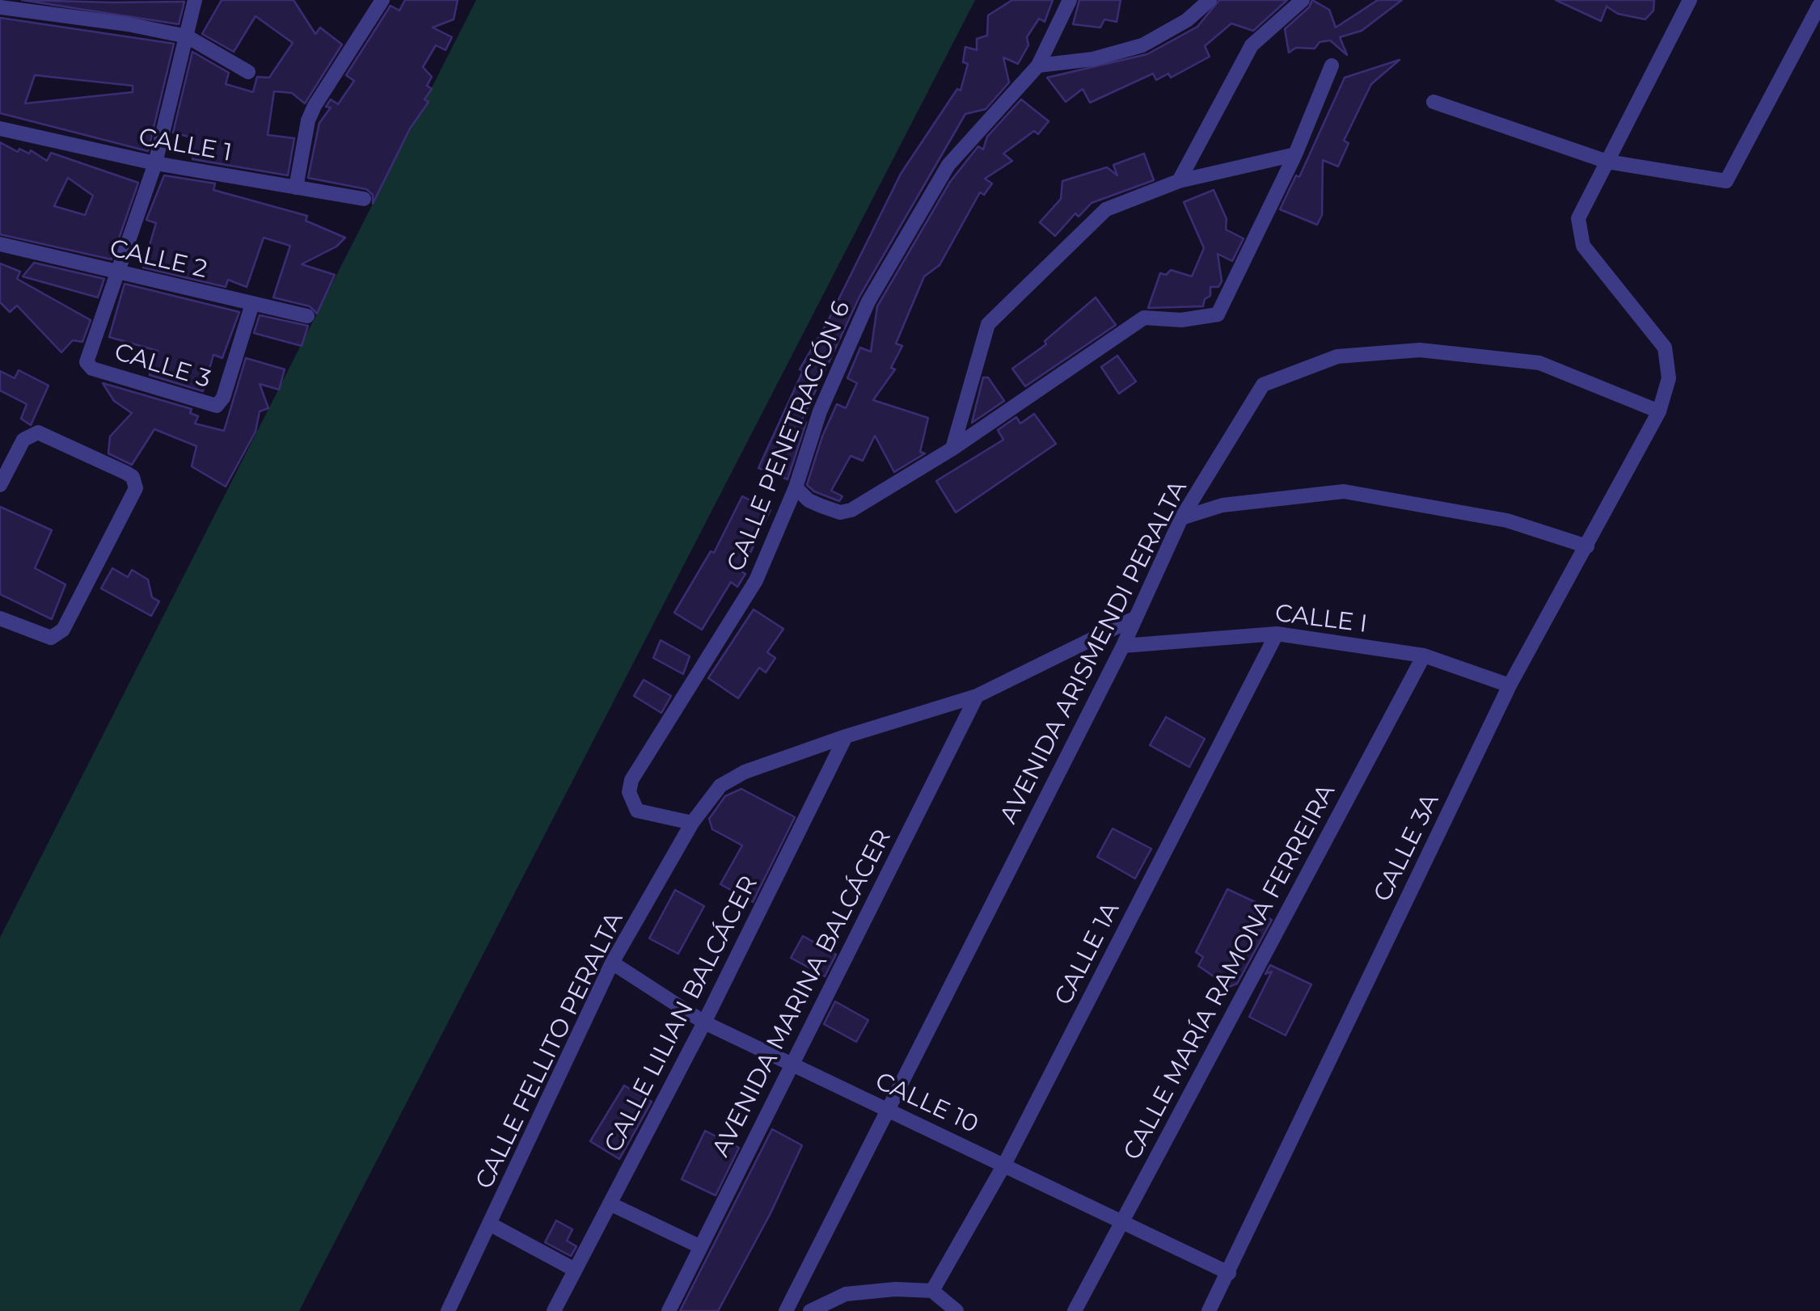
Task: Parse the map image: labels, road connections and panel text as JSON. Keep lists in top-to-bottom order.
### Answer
{
  "streets": {
    "street": [
      "CALLE 1",
      "CALLE 2",
      "CALLE 3",
      "CALLE PENETRACIÓN 6",
      "CALLE I",
      "AVENIDA ARISMENDI PERALTA",
      "CALLE 3A",
      "CALLE 1A",
      "CALLE MARÍA RAMONA FERREIRA",
      "AVENIDA MARINA BALCÁCER",
      "CALLE LILIAN BALCÁCER",
      "CALLE FELLITO PERALTA",
      "CALLE 10"
    ]
  },
  "crossings": [
    ["CALLE 2", "CALLE 3"],
    ["CALLE PENETRACIÓN 6", "CALLE FELLITO PERALTA"],
    ["CALLE I", "AVENIDA ARISMENDI PERALTA"],
    ["CALLE I", "CALLE 3A"],
    ["CALLE I", "CALLE 1A"],
    ["CALLE I", "CALLE MARÍA RAMONA FERREIRA"],
    ["AVENIDA ARISMENDI PERALTA", "CALLE 3A"],
    ["AVENIDA ARISMENDI PERALTA", "CALLE FELLITO PERALTA"],
    ["AVENIDA ARISMENDI PERALTA", "CALLE 10"],
    ["CALLE 3A", "CALLE 10"],
    ["CALLE 1A", "CALLE 10"],
    ["CALLE MARÍA RAMONA FERREIRA", "CALLE 10"],
    ["AVENIDA MARINA BALCÁCER", "CALLE FELLITO PERALTA"],
    ["AVENIDA MARINA BALCÁCER", "CALLE 10"],
    ["CALLE LILIAN BALCÁCER", "CALLE FELLITO PERALTA"],
    ["CALLE LILIAN BALCÁCER", "CALLE 10"],
    ["CALLE FELLITO PERALTA", "CALLE 10"]
  ]
}
